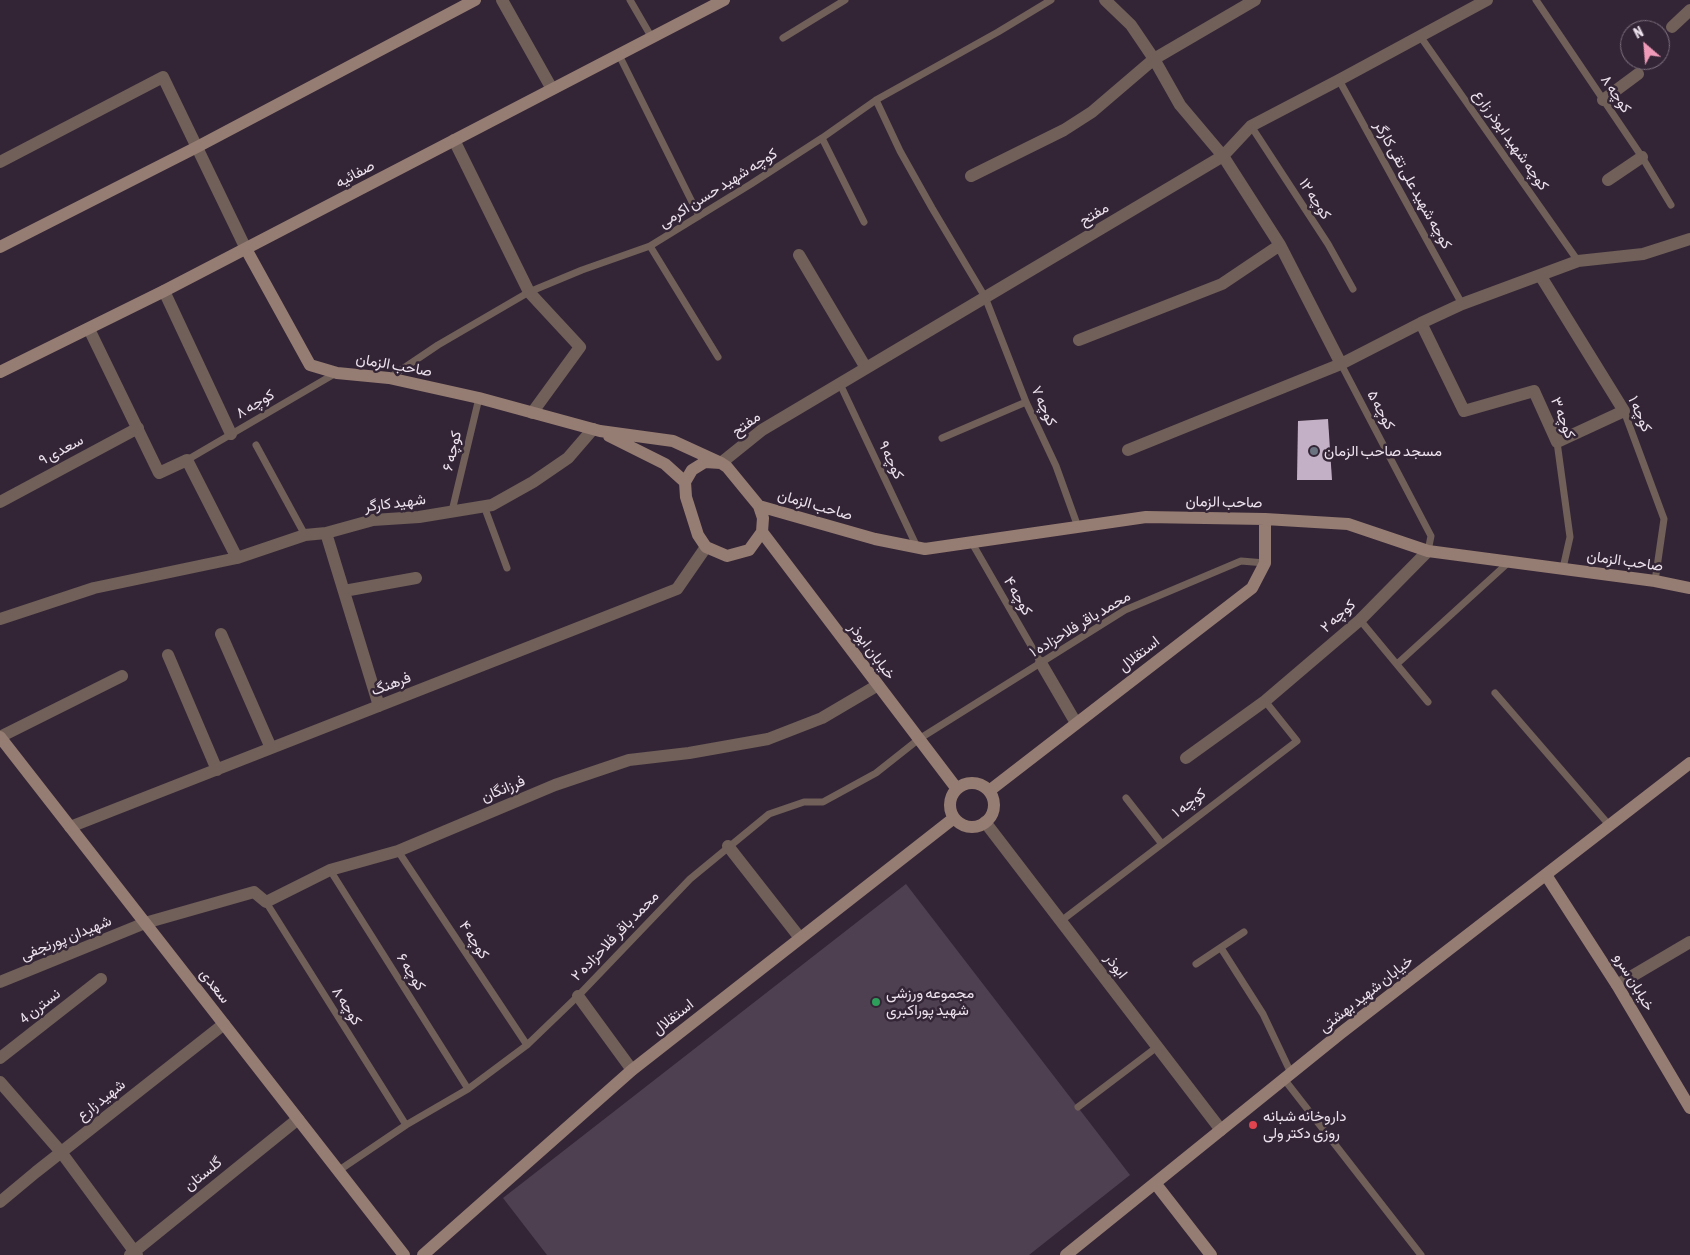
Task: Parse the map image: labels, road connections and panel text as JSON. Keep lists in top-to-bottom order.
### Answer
{
  "streets": {
    "street": [
      "صفائیه",
      "مفتح",
      "صاحب الزمان",
      "کوچه ۱",
      "کوچه ۳",
      "سعدی ۹",
      "شهید کارگر",
      "کوچه ۲",
      "خیابان ابوذر",
      "استقلال",
      "فرهنگ",
      "فرزانگان",
      "شهیدان پورنجفی",
      "ابوذر",
      "خیابان سرو",
      "سعدی",
      "خیابان شهید بهشتی",
      "نسترن 4",
      "شهید زارع",
      "گلستان"
    ],
    "lane": [
      "کوچه ۸",
      "کوچه شهید ابوذر زارع",
      "کوچه شهید علی تقی کارگر",
      "کوچه شهید حسن اکرمی",
      "کوچه ۱۲",
      "کوچه ۷",
      "کوچه ۵",
      "کوچه ۶",
      "کوچه ۹",
      "کوچه ۴",
      "محمد باقر فلاحزاده ۱",
      "محمد باقر فلاحزاده ۲"
    ]
  },
  "crossings": [
    ["کوچه ۸", "صاحب الزمان"],
    ["کوچه ۸", "فرزانگان"],
    ["کوچه ۸", "محمد باقر فلاحزاده ۲"],
    ["کوچه شهید ابوذر زارع", "مفتح"],
    ["صفائیه", "صاحب الزمان"],
    ["کوچه شهید علی تقی کارگر", "مفتح"],
    ["کوچه شهید حسن اکرمی", "صاحب الزمان"],
    ["کوچه شهید حسن اکرمی", "کوچه ۷"],
    ["کوچه ۱۲", "مفتح"],
    ["مفتح", "صاحب الزمان"],
    ["مفتح", "کوچه ۷"],
    ["مفتح", "کوچه ۹"],
    ["مفتح", "خیابان ابوذر"],
    ["مفتح", "فرهنگ"],
    ["صاحب الزمان", "کوچه ۷"],
    ["صاحب الزمان", "کوچه ۵"],
    ["صاحب الزمان", "کوچه ۱"],
    ["صاحب الزمان", "کوچه ۳"],
    ["صاحب الزمان", "کوچه ۶"],
    ["صاحب الزمان", "کوچه ۹"],
    ["صاحب الزمان", "شهید کارگر"],
    ["صاحب الزمان", "کوچه ۴"],
    ["صاحب الزمان", "کوچه ۲"],
    ["صاحب الزمان", "خیابان ابوذر"],
    ["صاحب الزمان", "استقلال"],
    ["صاحب الزمان", "فرهنگ"],
    ["کوچه ۵", "کوچه ۲"],
    ["کوچه ۱", "کوچه ۲"],
    ["کوچه ۱", "ابوذر"],
    ["کوچه ۶", "شهید کارگر"],
    ["کوچه ۶", "فرزانگان"],
    ["کوچه ۶", "محمد باقر فلاحزاده ۲"],
    ["کوچه ۴", "محمد باقر فلاحزاده ۱"],
    ["کوچه ۴", "فرزانگان"],
    ["کوچه ۴", "محمد باقر فلاحزاده ۲"],
    ["محمد باقر فلاحزاده ۱", "خیابان ابوذر"],
    ["محمد باقر فلاحزاده ۱", "استقلال"],
    ["محمد باقر فلاحزاده ۱", "محمد باقر فلاحزاده ۲"],
    ["خیابان ابوذر", "استقلال"],
    ["خیابان ابوذر", "فرهنگ"],
    ["خیابان ابوذر", "فرزانگان"],
    ["خیابان ابوذر", "محمد باقر فلاحزاده ۲"],
    ["خیابان ابوذر", "ابوذر"],
    ["استقلال", "ابوذر"],
    ["فرهنگ", "سعدی"],
    ["محمد باقر فلاحزاده ۲", "سعدی"],
    ["شهیدان پورنجفی", "سعدی"],
    ["ابوذر", "خیابان شهید بهشتی"],
    ["خیابان سرو", "خیابان شهید بهشتی"],
    ["سعدی", "شهید زارع"],
    ["سعدی", "گلستان"]
  ],
  "places": ["مسجد صاحب الزمان", "مجموعه ورزشی شهید پوراکبری", "داروخانه شبانه روزی دکتر ولی"],
  "north": "top left"
}
